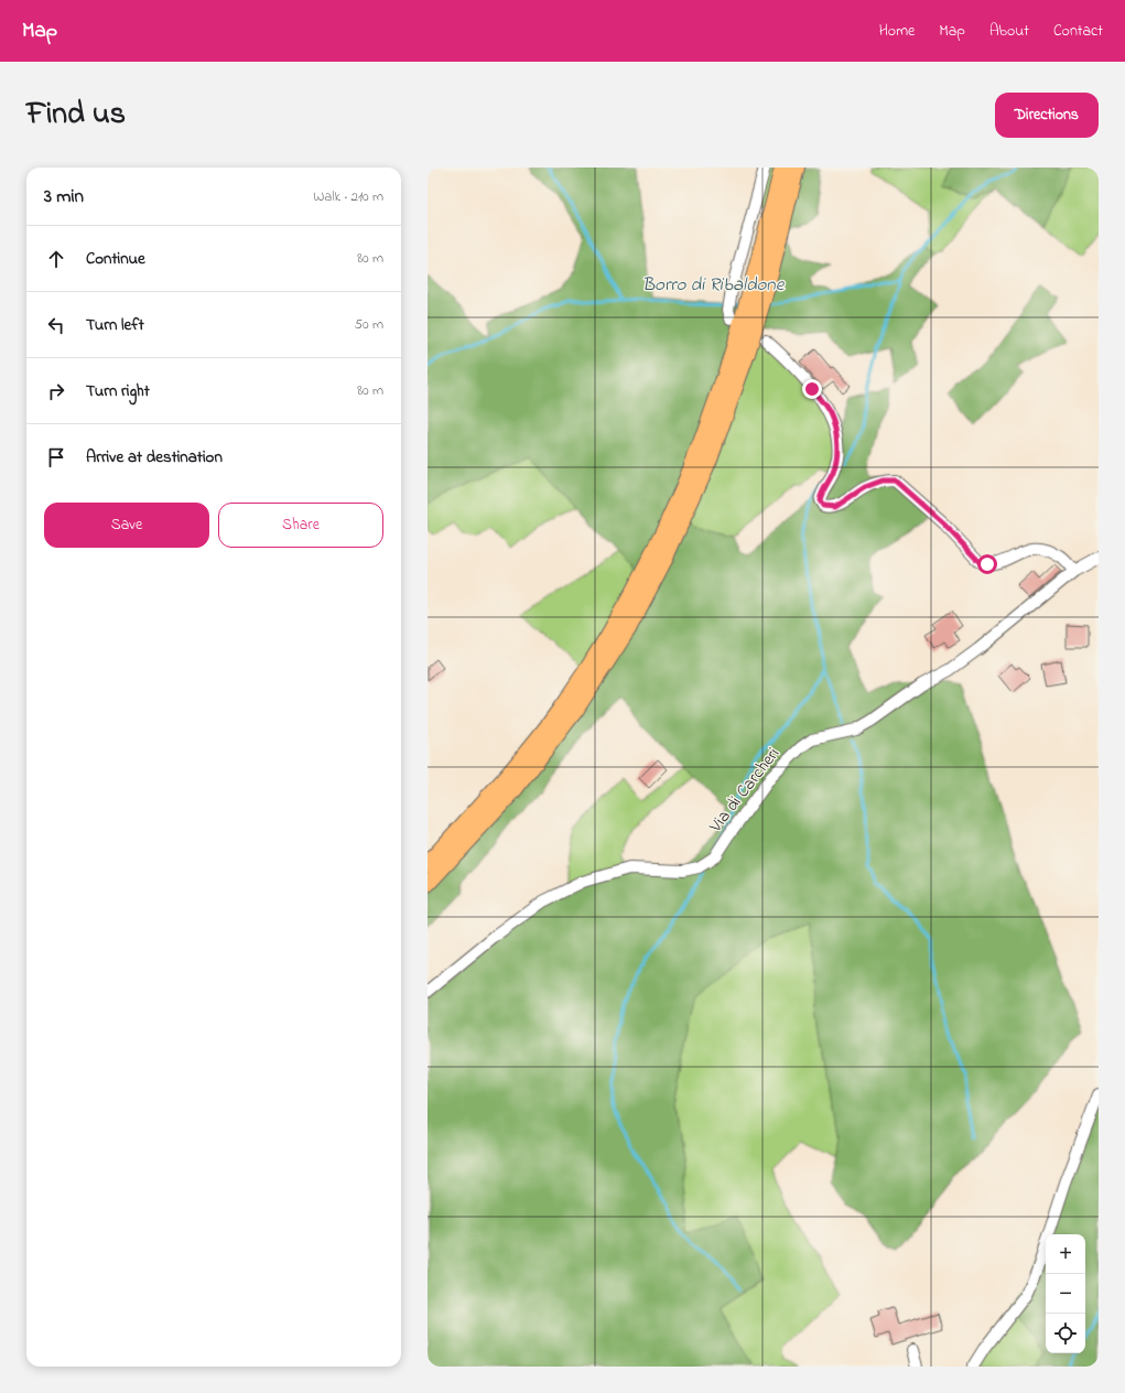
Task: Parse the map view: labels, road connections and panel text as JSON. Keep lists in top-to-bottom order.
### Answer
{
  "streets": {
    "street": ["Via di Carcheri"]
  },
  "water": ["Borro di Ribaldone"],
  "page": {
    "header": "Map",
    "nav": [
      "Home",
      "Map",
      "About",
      "Contact"
    ],
    "title": "Find us",
    "buttons": [
      "Directions",
      ["Save", "Share"]
    ],
    "heading": ["3 min", "Walk · 210 m"],
    "list": [
      ["Continue", "80 m"],
      ["Turn left", "50 m"],
      ["Turn right", "80 m"],
      "Arrive at destination"
    ],
    "map_buttons": ["+", "−"]
  }
}
